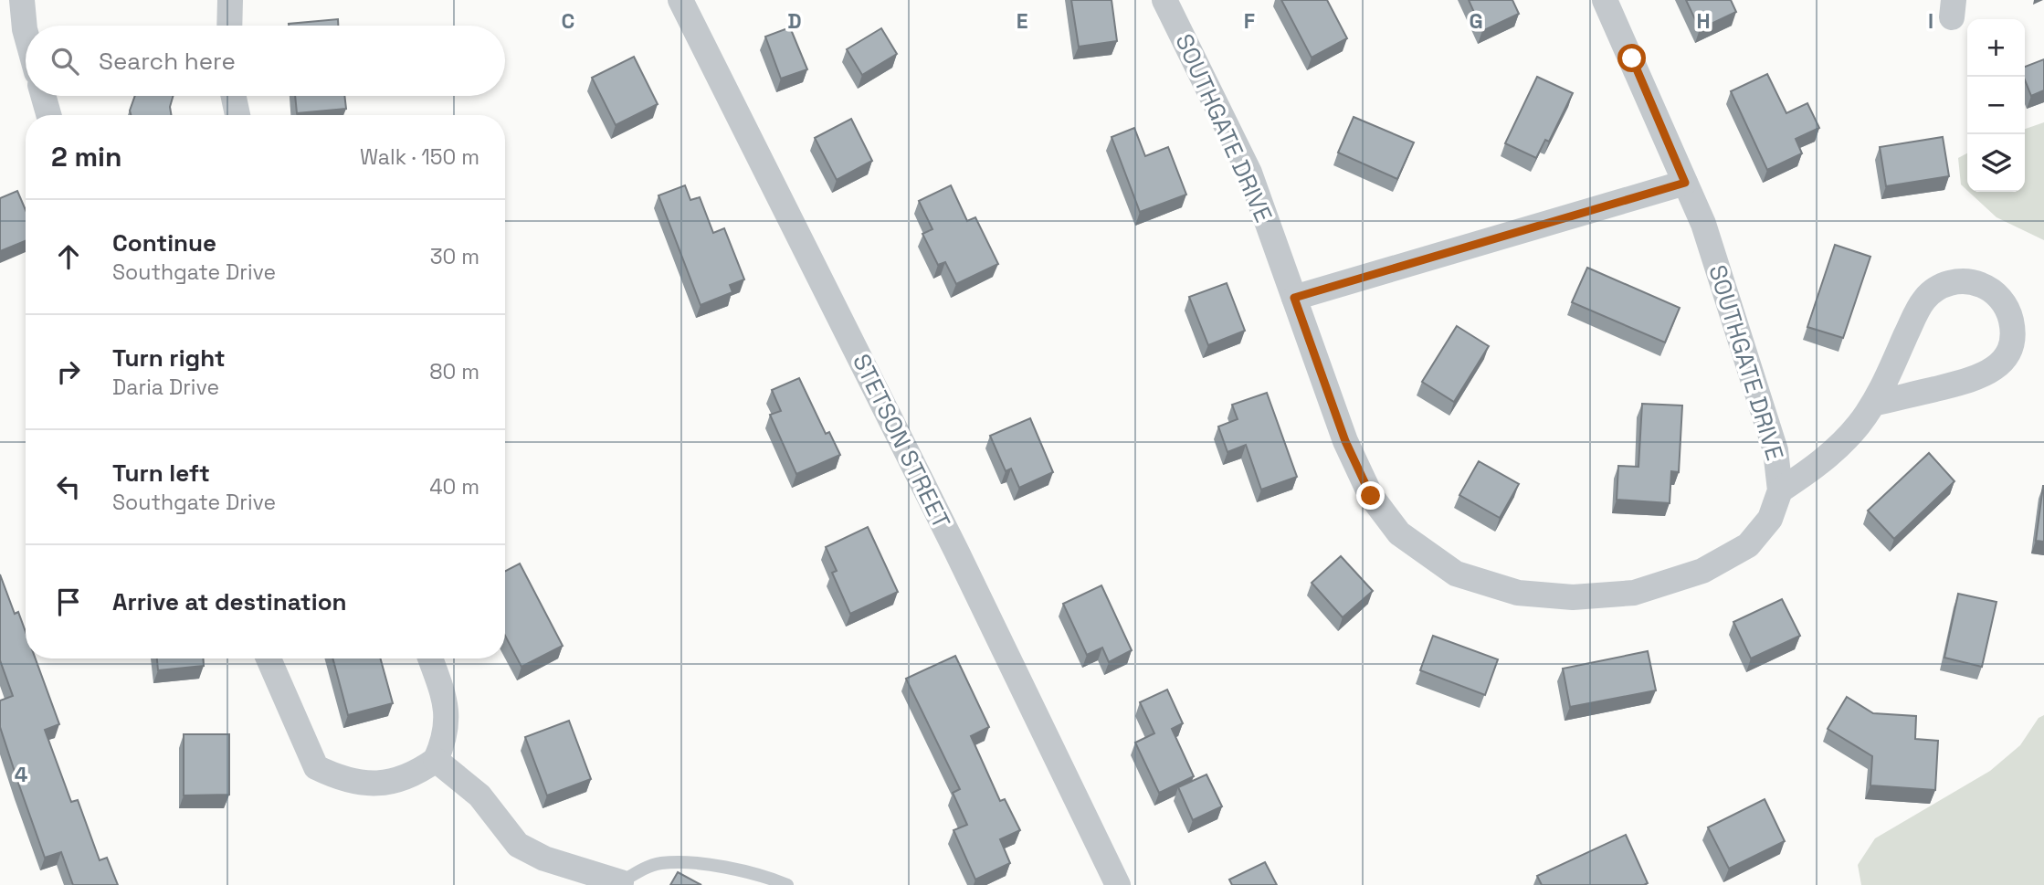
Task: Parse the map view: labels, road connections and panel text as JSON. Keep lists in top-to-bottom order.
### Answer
{
  "streets": {
    "street": ["SOUTHGATE DRIVE", "STETSON STREET"]
  },
  "page": {
    "map_buttons": ["+", "−"],
    "search": "Search here",
    "heading": ["2 min", "Walk · 150 m"],
    "list": [
      ["Continue", "Southgate Drive", "30 m"],
      ["Turn right", "Daria Drive", "80 m"],
      ["Turn left", "Southgate Drive", "40 m"],
      "Arrive at destination"
    ]
  },
  "grid": {
    "columns": [
      "C",
      "D",
      "E",
      "F",
      "G",
      "H",
      "I"
    ],
    "rows": ["4"]
  }
}
